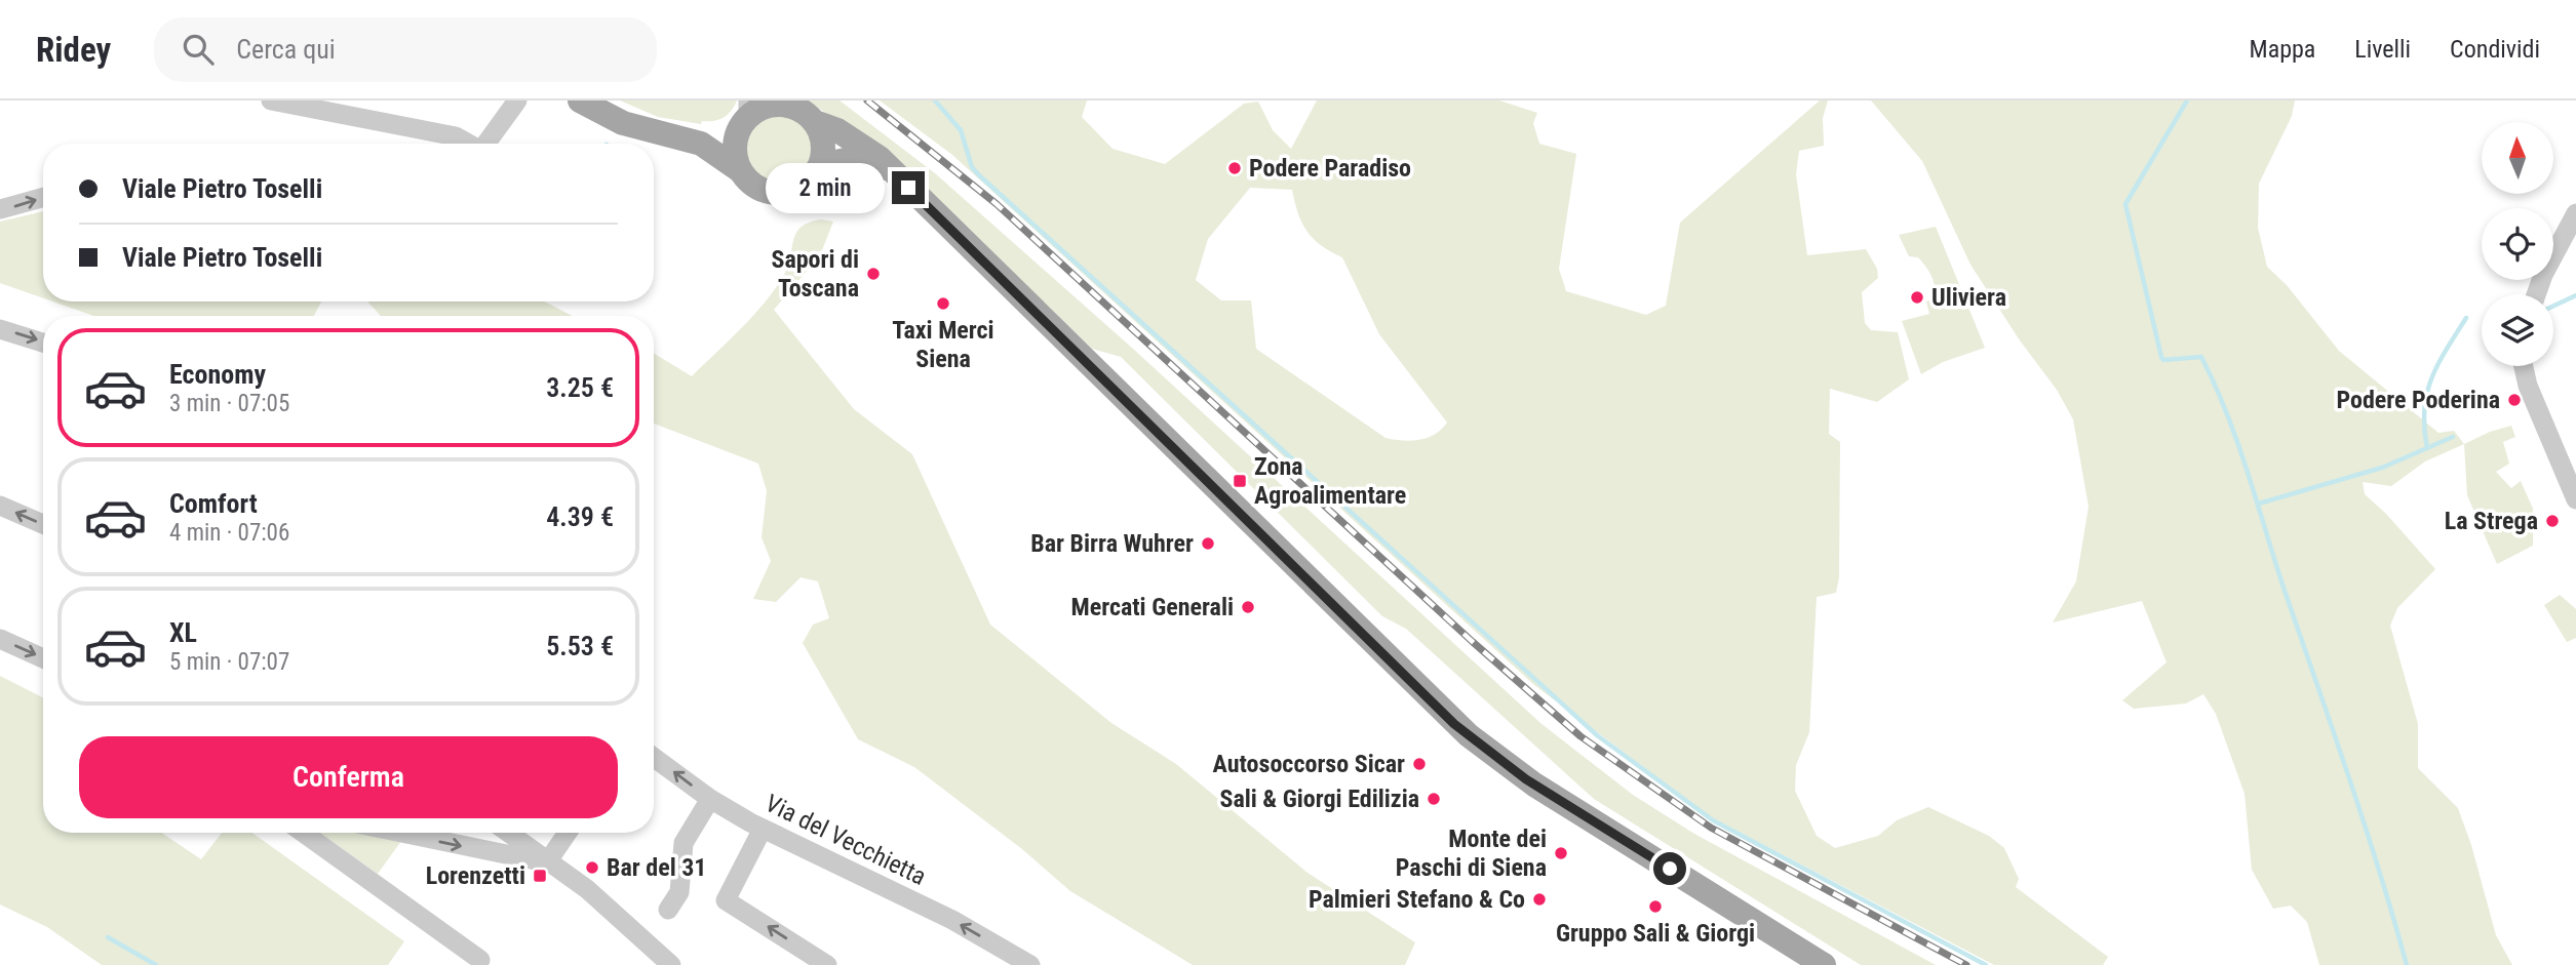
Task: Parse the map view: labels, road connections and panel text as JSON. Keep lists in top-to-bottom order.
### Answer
{
  "streets": {
    "street": ["Via del Vecchietta"]
  },
  "one_way": ["Via del Vecchietta"],
  "places": {
    "other": [
      "Podere Paradiso",
      "Sapori di Toscana",
      "Uliviera",
      "Taxi Merci Siena",
      "Podere Poderina",
      "La Strega",
      "Bar Birra Wuhrer",
      "Mercati Generali",
      "Autosoccorso Sicar",
      "Sali & Giorgi Edilizia",
      "Monte dei Paschi di Siena",
      "Bar del 31",
      "Palmieri Stefano & Co",
      "Gruppo Sali & Giorgi"
    ],
    "transit": ["Zona Agroalimentare", "Lorenzetti"]
  },
  "north": "top",
  "page": {
    "header": "Ridey",
    "search": "Cerca qui",
    "nav": ["Mappa", "Livelli", "Condividi"],
    "banner": ["Viale Pietro Toselli", "Viale Pietro Toselli"],
    "bubble": "2 min",
    "list": [
      {
        "name": "Economy",
        "note": "3 min · 07:05",
        "value": "3.25 €"
      },
      {
        "name": "Comfort",
        "note": "4 min · 07:06",
        "value": "4.39 €"
      },
      {
        "name": "XL",
        "note": "5 min · 07:07",
        "value": "5.53 €"
      }
    ],
    "buttons": "Conferma"
  }
}
